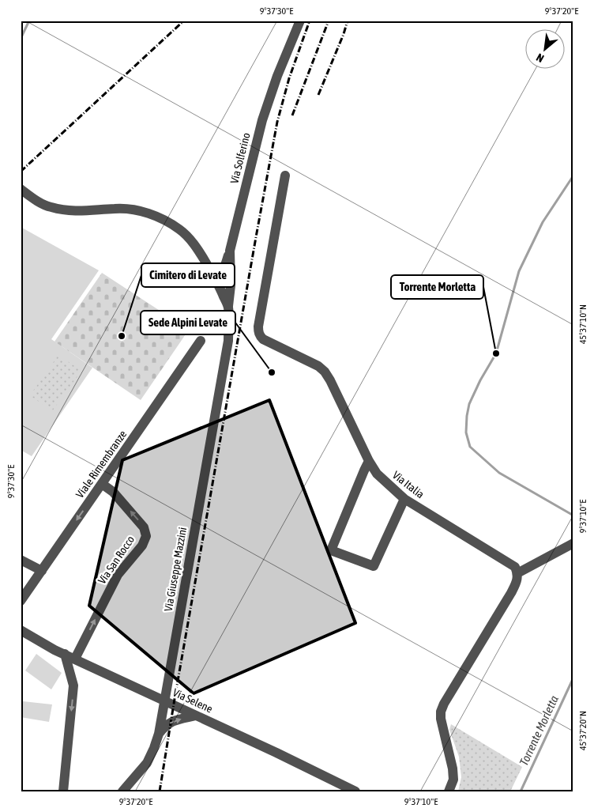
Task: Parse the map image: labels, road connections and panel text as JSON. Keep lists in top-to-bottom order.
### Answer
{
  "streets": {
    "street": [
      "Via Solferino",
      "Viale Rimembranze",
      "Via Italia",
      "Via San Rocco",
      "Via Giuseppe Mazzini",
      "Via Selene"
    ]
  },
  "crossings": [
    ["Via Solferino", "Via Giuseppe Mazzini"],
    ["Viale Rimembranze", "Via San Rocco"],
    ["Via San Rocco", "Via Selene"],
    ["Via Giuseppe Mazzini", "Via Selene"]
  ],
  "one_way": ["Via San Rocco"],
  "water": ["Torrente Morletta"],
  "places": ["Cimitero di Levate", "Torrente Morletta", "Sede Alpini Levate"],
  "north": "bottom left",
  "coordinates": [
    "9°37'30\"E",
    "9°37'20\"E",
    "45°37'10\"N",
    "9°37'10\"E",
    "45°37'20\"N"
  ]
}
